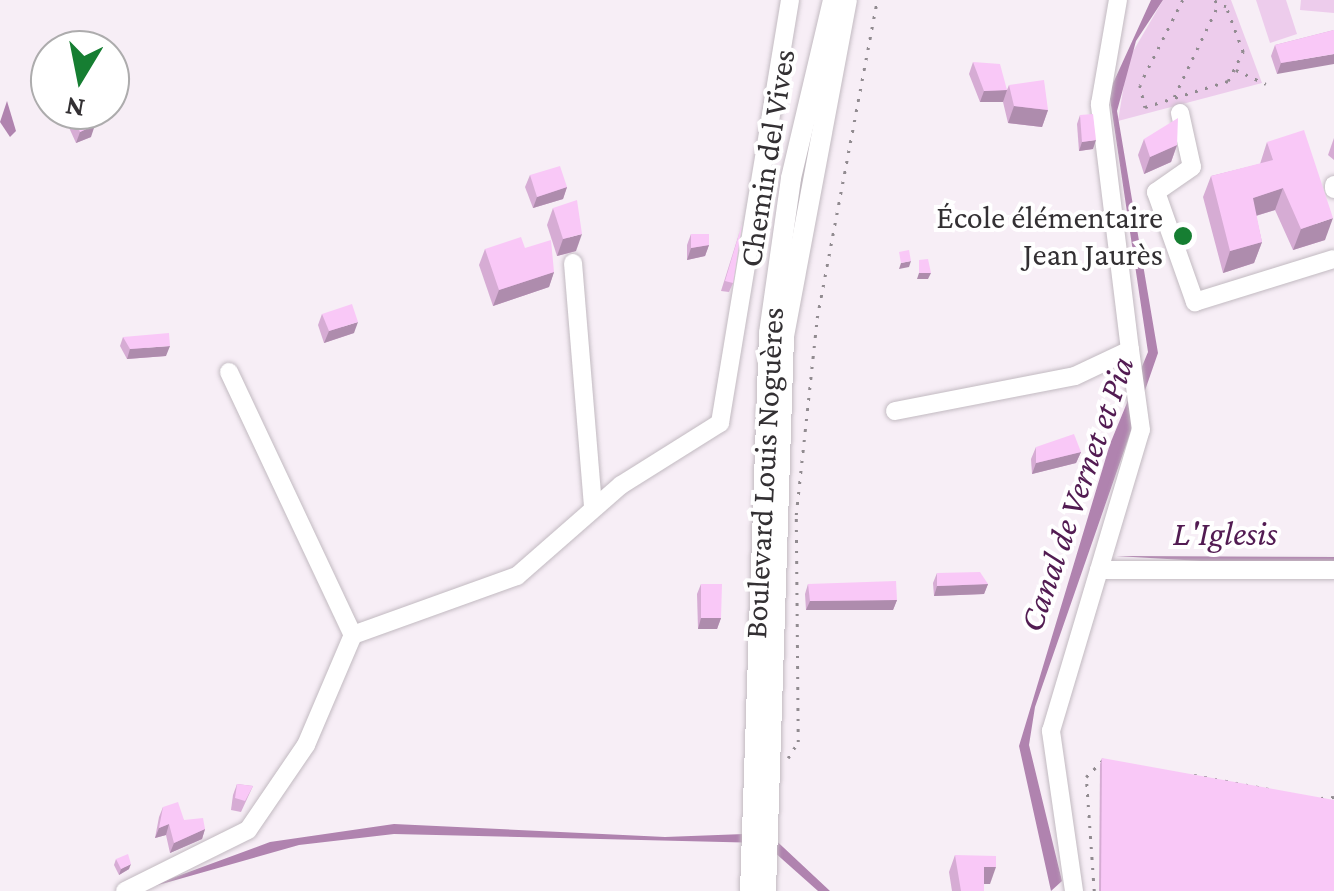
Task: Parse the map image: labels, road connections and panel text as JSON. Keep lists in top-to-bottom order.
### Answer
{
  "streets": {
    "main road": ["Boulevard Louis Noguères"],
    "street": ["Chemin del Vives"]
  },
  "water": ["Canal de Vernet et Pia", "L'Iglesis"],
  "places": ["École élémentaire Jean Jaurès"],
  "north": "bottom"
}
